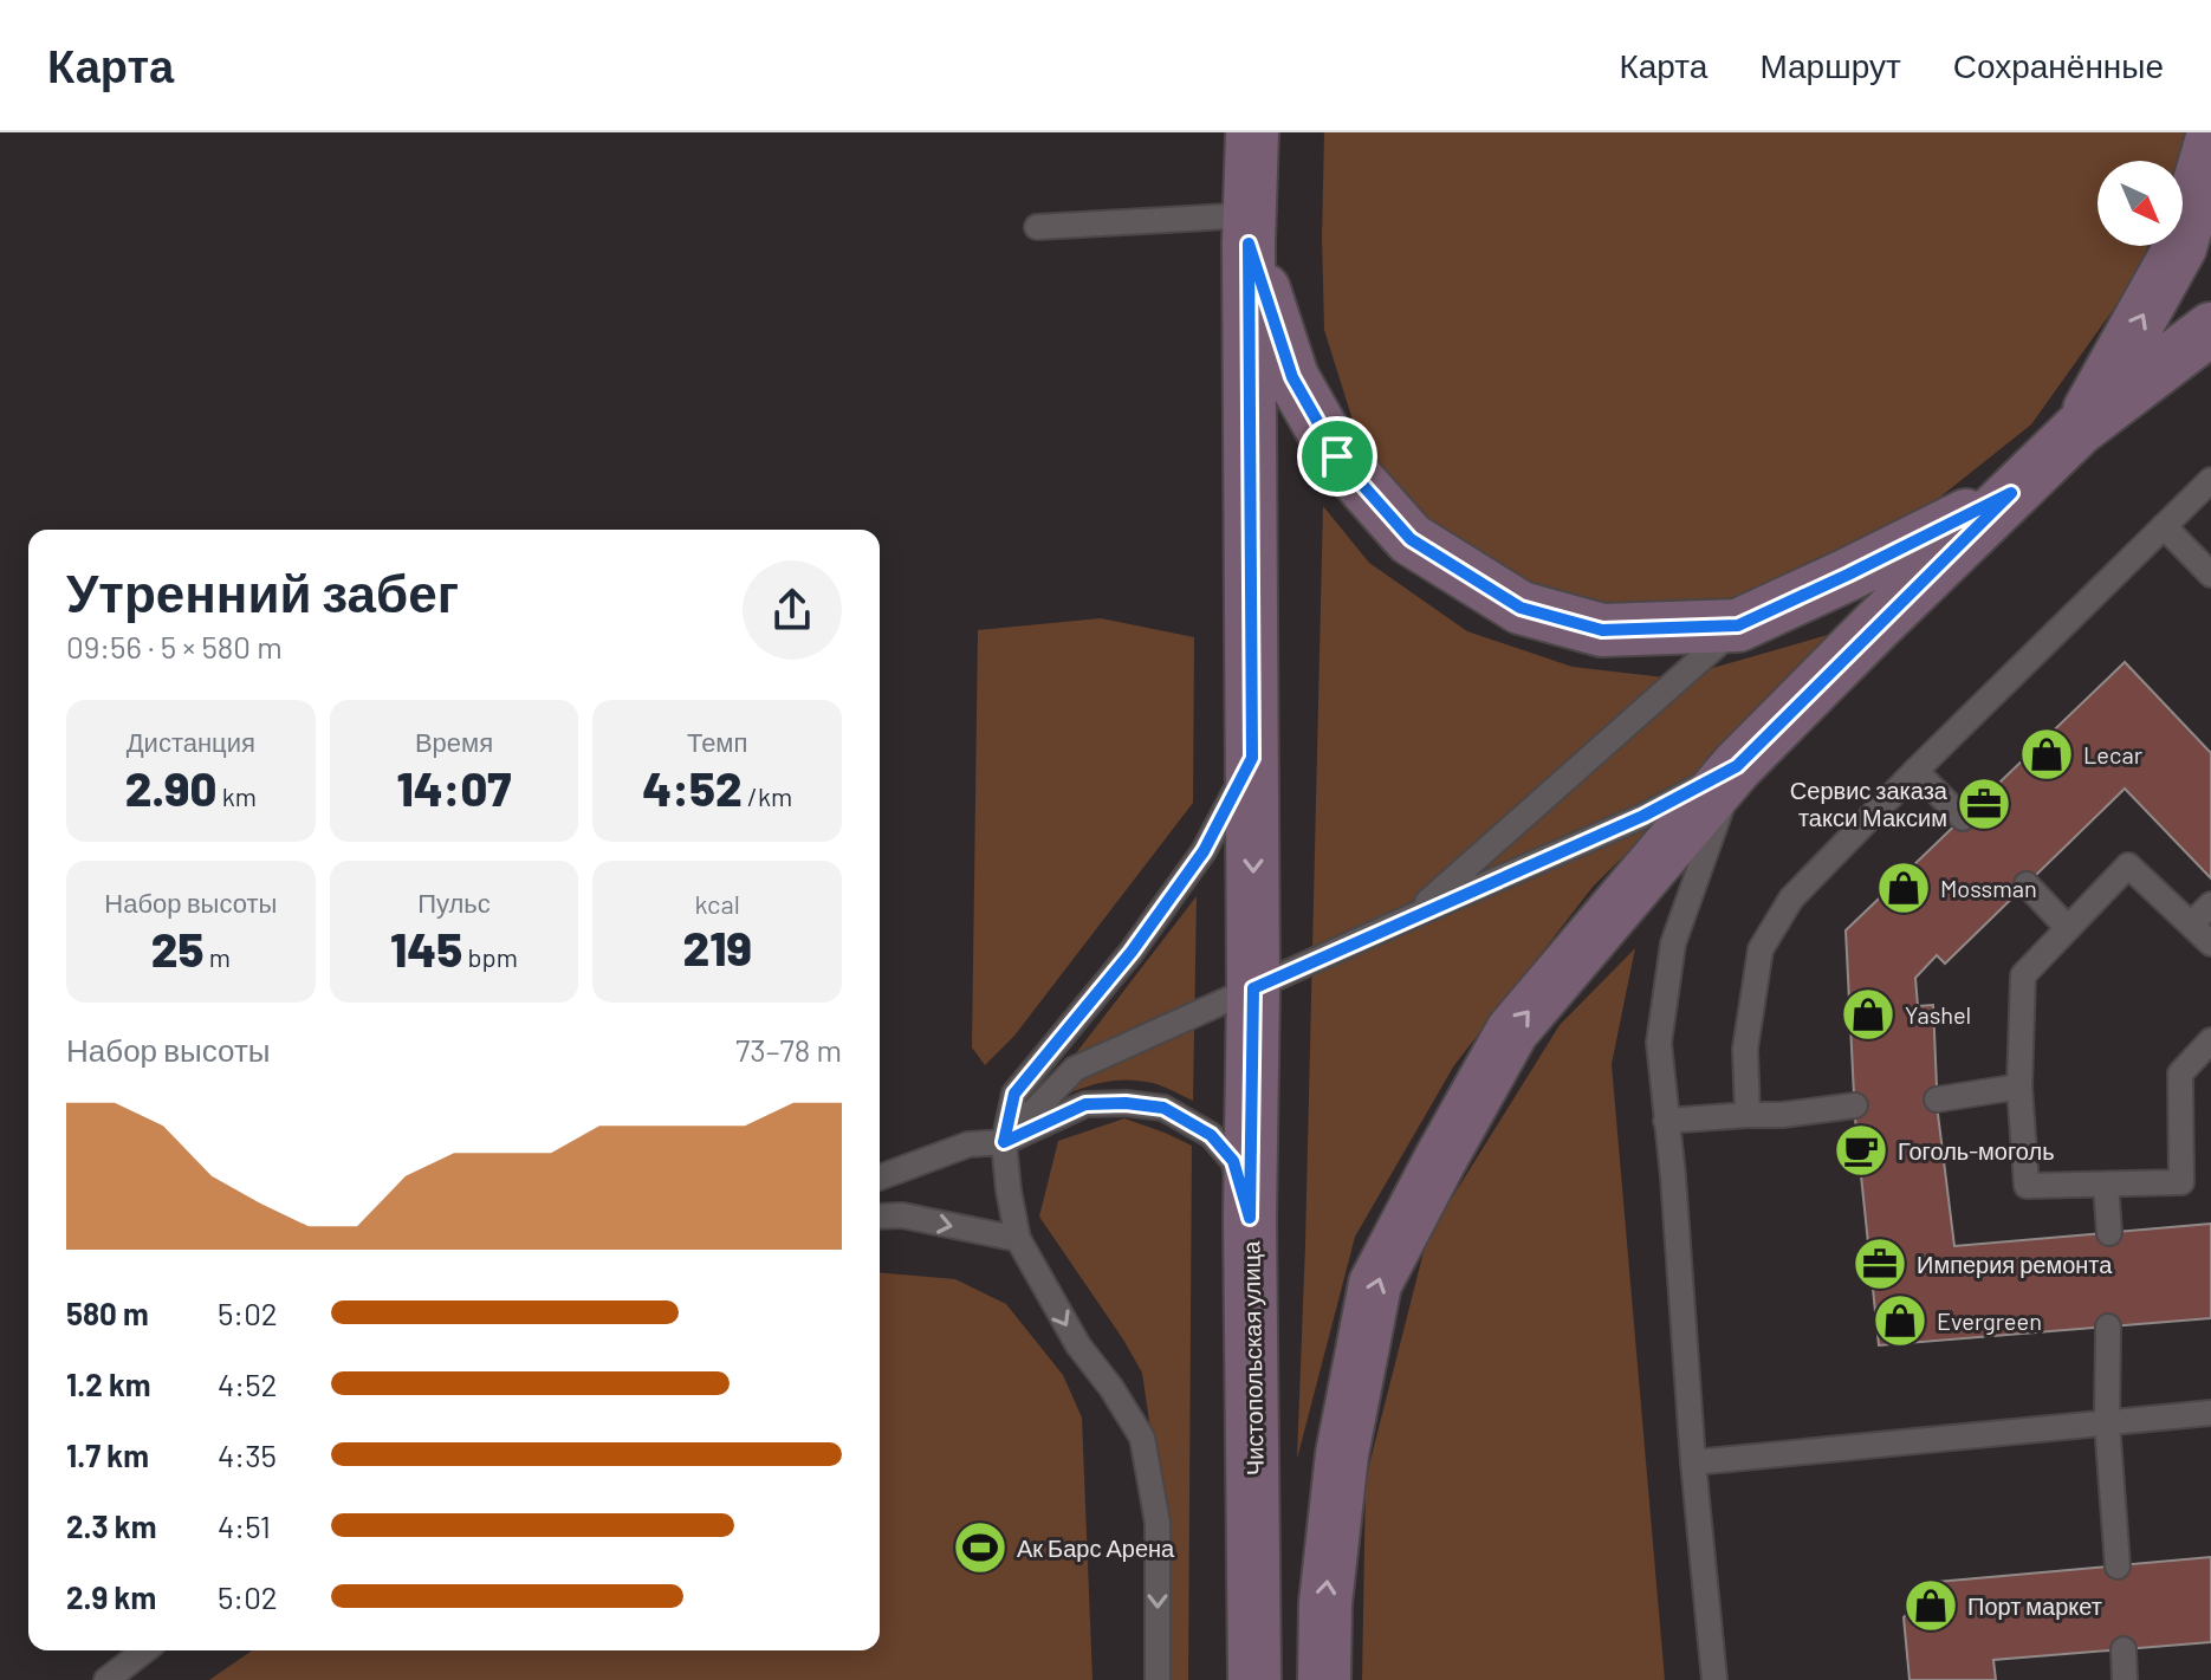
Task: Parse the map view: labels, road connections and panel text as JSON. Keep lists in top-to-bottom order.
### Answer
{
  "streets": {
    "main road": ["Чистопольская улица"]
  },
  "places": {
    "shop": [
      "Lecar",
      "Mossman",
      "Yashel",
      "Evergreen",
      "Порт маркет"
    ],
    "office": ["Сервис заказа такси Максим", "Империя ремонта"],
    "cafe": ["Гоголь-моголь"],
    "sports": ["Ак Барс Арена"]
  },
  "north": "bottom right",
  "page": {
    "header": "Карта",
    "nav": ["Карта", "Маршрут", "Сохранённые"],
    "heading": ["Утренний забег", "09:56 · 5 × 580 m"],
    "stats": [
      ["Дистанция", "2.90 km"],
      ["Время", "14:07"],
      ["Темп", "4:52 /km"],
      ["Набор высоты", "25 m"],
      ["Пульс", "145 bpm"],
      ["kcal", "219"]
    ],
    "chart": ["Набор высоты", "73–78 m"],
    "list": [
      {
        "name": "580 m",
        "note": "5:02"
      },
      {
        "name": "1.2 km",
        "note": "4:52"
      },
      {
        "name": "1.7 km",
        "note": "4:35"
      },
      {
        "name": "2.3 km",
        "note": "4:51"
      },
      {
        "name": "2.9 km",
        "note": "5:02"
      }
    ]
  }
}
